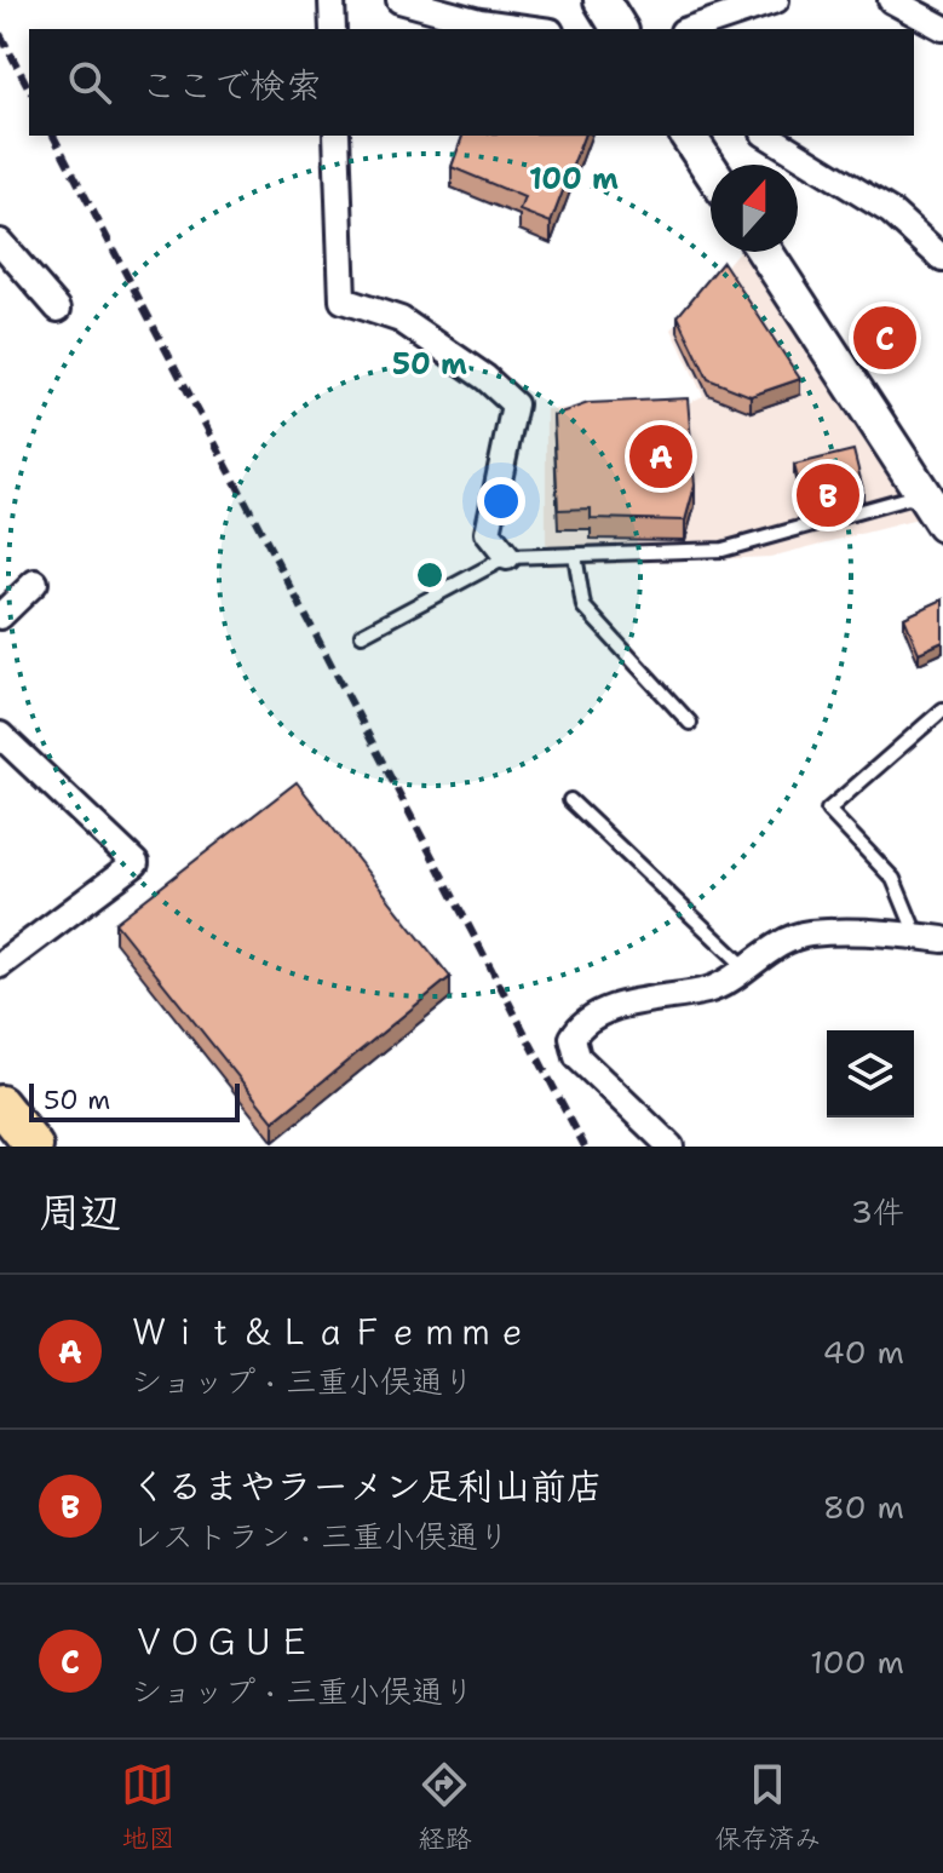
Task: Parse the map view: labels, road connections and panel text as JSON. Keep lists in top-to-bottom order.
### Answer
{
  "scale_bar": "50 m",
  "north": "top",
  "page": {
    "search": "ここで検索",
    "pins": ["C", "A", "B"],
    "scale": "50 m",
    "heading": ["周辺", "3件"],
    "list": [
      {
        "mark": "A",
        "name": "Ｗｉｔ＆ＬａＦｅｍｍｅ",
        "note": "ショップ · 三重小俣通り",
        "value": "40 m"
      },
      {
        "mark": "B",
        "name": "くるまやラーメン足利山前店",
        "note": "レストラン · 三重小俣通り",
        "value": "80 m"
      },
      {
        "mark": "C",
        "name": "ＶＯＧＵＥ",
        "note": "ショップ · 三重小俣通り",
        "value": "100 m"
      }
    ],
    "nav": ["地図", "経路", "保存済み"]
  },
  "rings": ["100 m", "50 m"]
}
